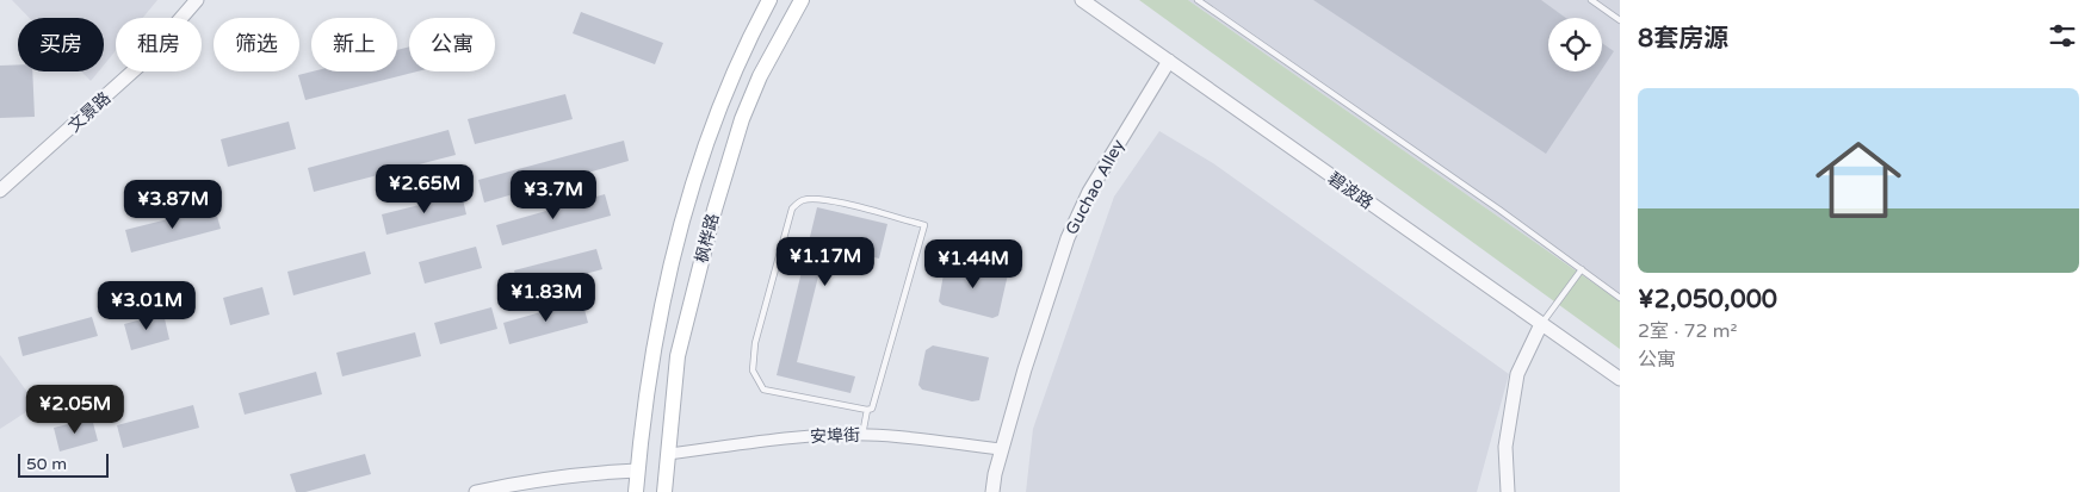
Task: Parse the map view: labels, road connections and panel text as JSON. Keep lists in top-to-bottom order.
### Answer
{
  "streets": {
    "main road": ["枫桦路"],
    "street": [
      "文景路",
      "Guchao Alley",
      "碧波路",
      "安埠街"
    ]
  },
  "crossings": [
    ["Guchao Alley", "碧波路"],
    ["Guchao Alley", "安埠街"],
    ["枫桦路", "安埠街"]
  ],
  "scale_bar": "50 m",
  "page": {
    "heading": "8套房源",
    "chip": [
      "买房",
      "租房",
      "筛选",
      "新上",
      "公寓"
    ],
    "list": [
      {
        "name": "¥2,050,000",
        "note": "2室 · 72 m² · 公寓"
      }
    ],
    "price": [
      "¥2.65M",
      "¥3.7M",
      "¥3.87M",
      "¥1.17M",
      "¥1.44M",
      "¥1.83M",
      "¥3.01M",
      "¥2.05M"
    ],
    "scale": "50 m"
  }
}
